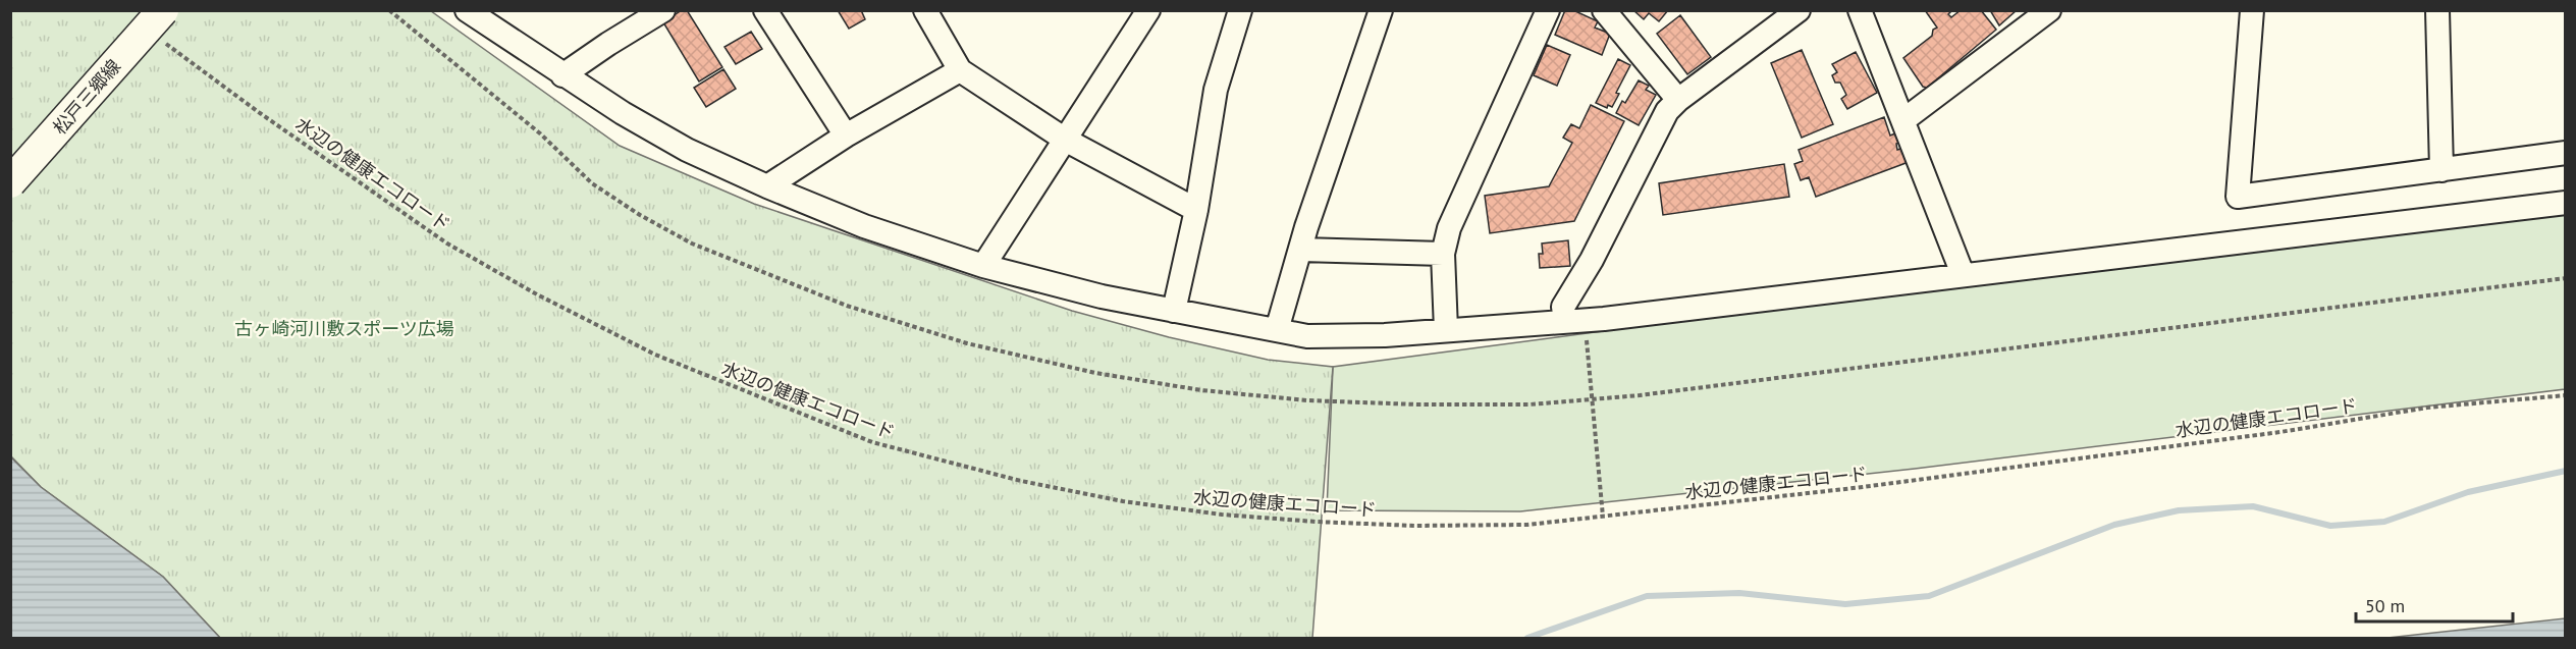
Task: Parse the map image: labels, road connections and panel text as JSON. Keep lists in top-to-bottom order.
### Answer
{
  "streets": {
    "main road": ["松戸三郷線"],
    "path": ["水辺の健康エコロード"]
  },
  "crossings": [
    ["松戸三郷線", "水辺の健康エコロード"]
  ],
  "parks": ["古ヶ崎河川敷スポーツ広場"],
  "scale_bar": "50 m"
}
